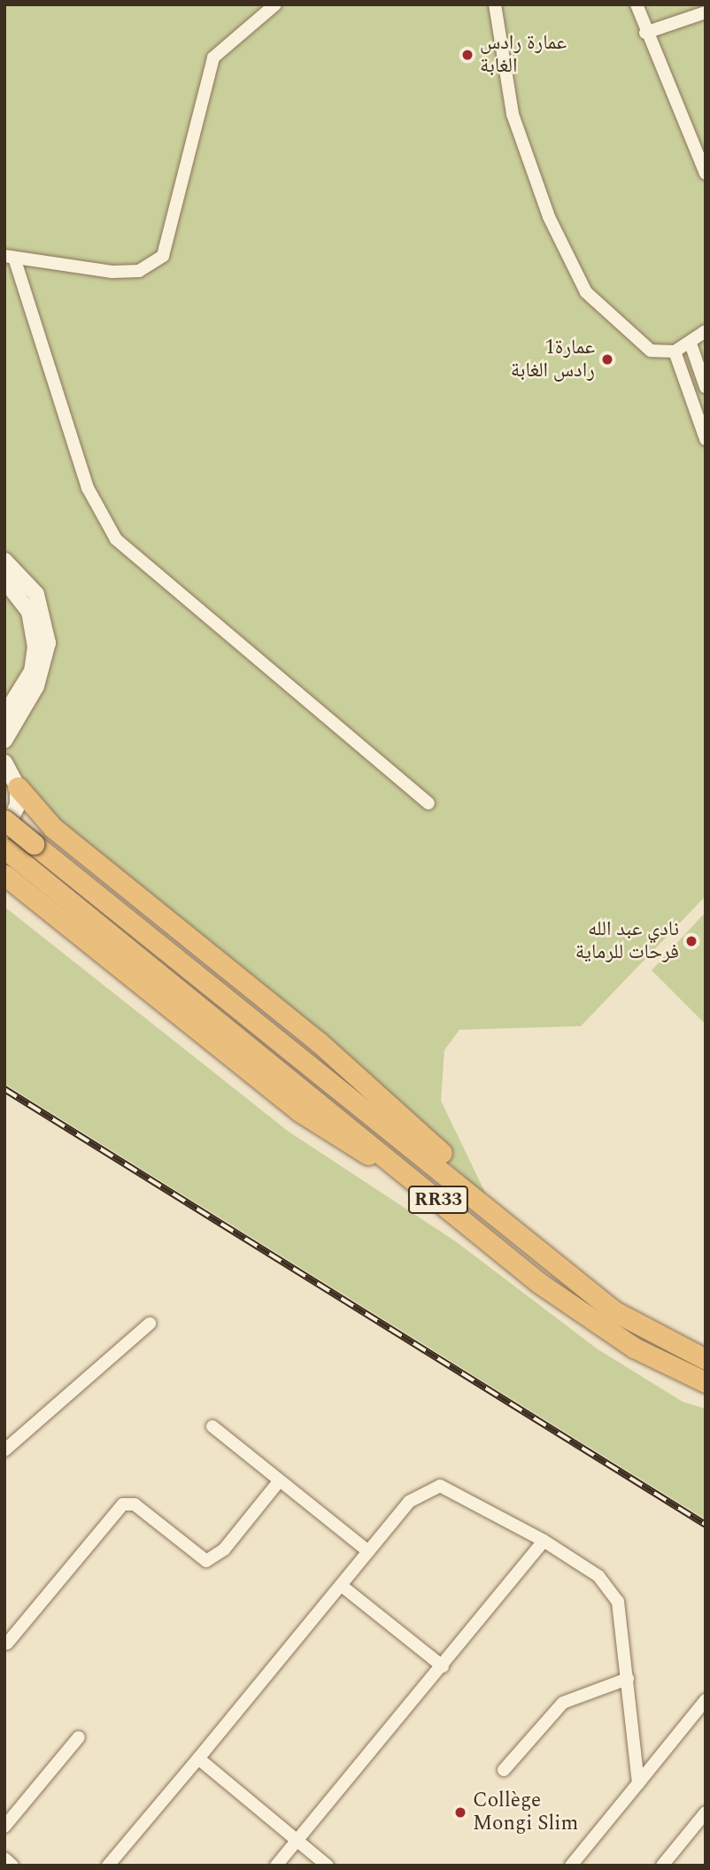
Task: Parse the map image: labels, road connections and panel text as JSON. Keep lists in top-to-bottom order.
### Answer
{
  "streets": {
    "highway": ["RR33"]
  },
  "places": [
    "عمارة رادس الغابة",
    "1عمارة رادس الغابة",
    "نادي عبد الله فرحات للرماية",
    "Collège Mongi Slim"
  ]
}
